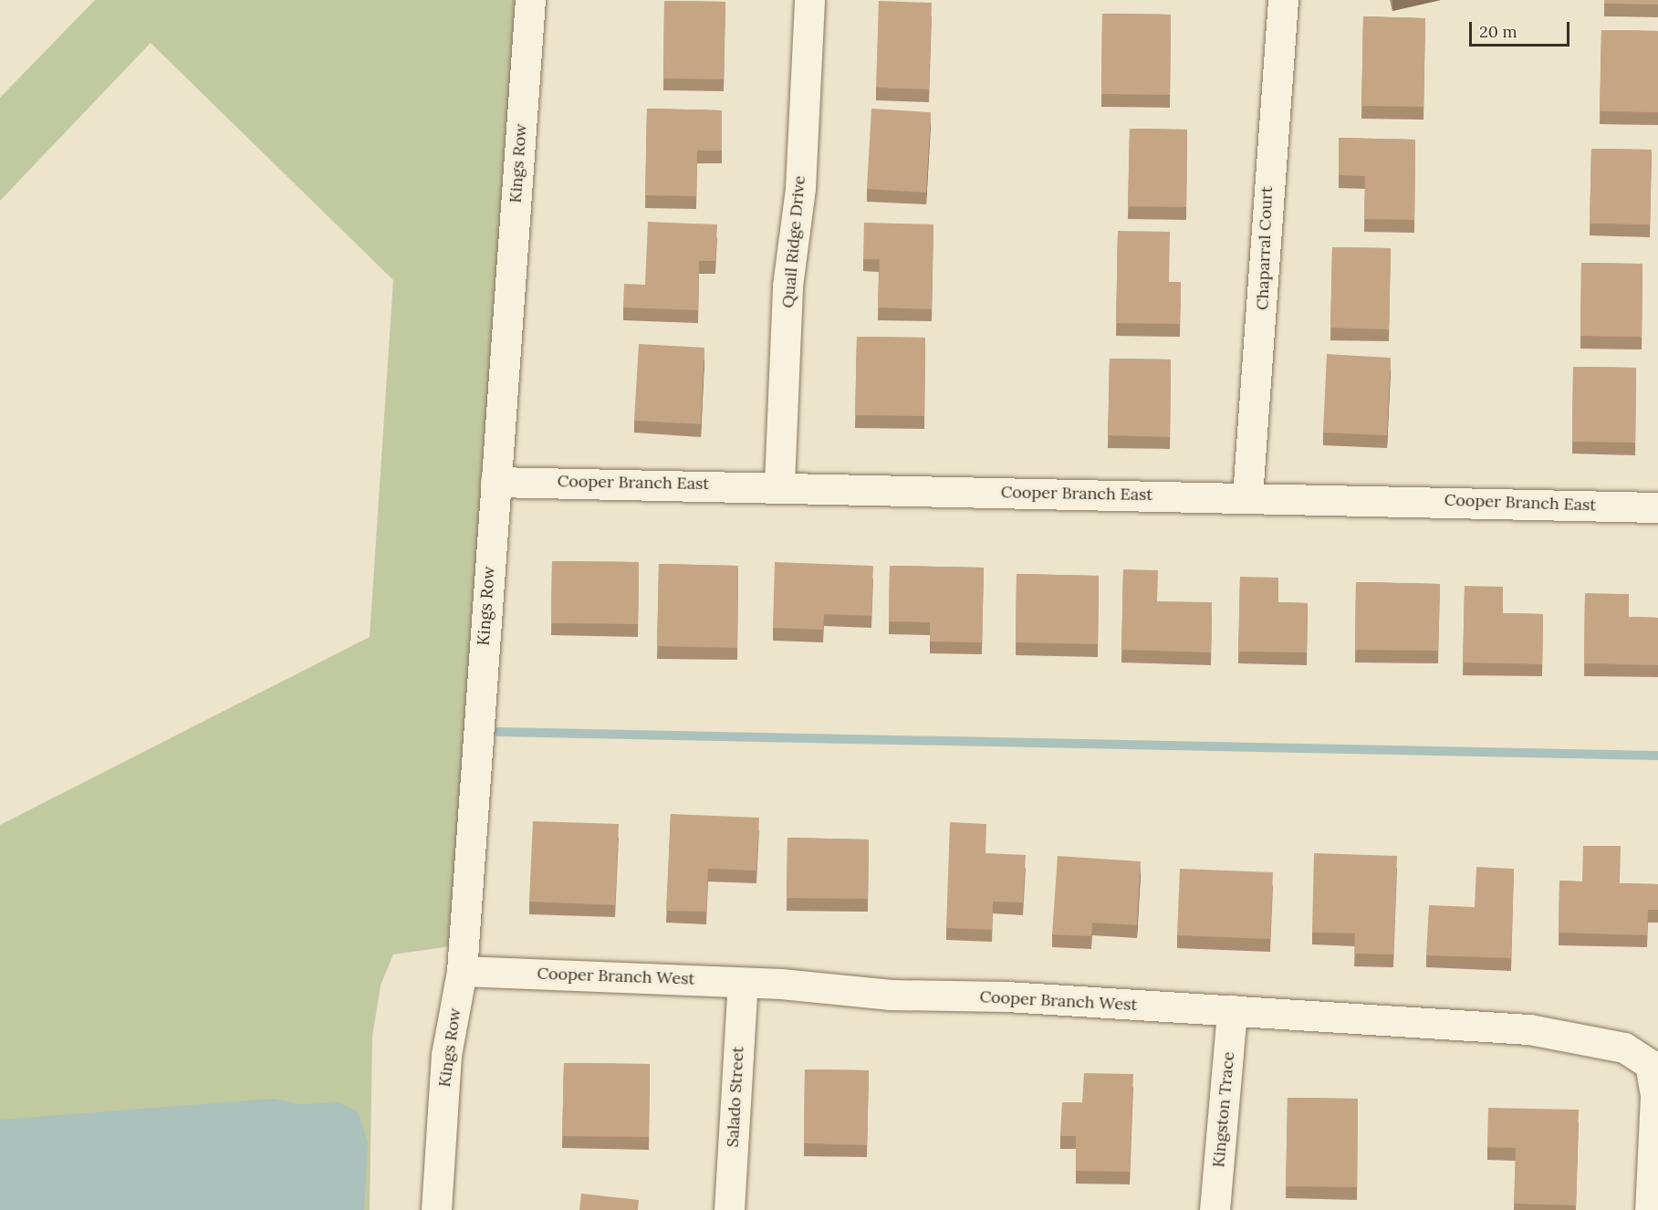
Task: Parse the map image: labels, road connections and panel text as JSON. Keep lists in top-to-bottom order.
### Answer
{
  "streets": {
    "street": [
      "Kings Row",
      "Quail Ridge Drive",
      "Chaparral Court",
      "Cooper Branch East",
      "Cooper Branch West",
      "Salado Street",
      "Kingston Trace"
    ]
  },
  "crossings": [
    ["Kings Row", "Cooper Branch East"],
    ["Kings Row", "Cooper Branch West"],
    ["Quail Ridge Drive", "Cooper Branch East"],
    ["Chaparral Court", "Cooper Branch East"],
    ["Cooper Branch West", "Salado Street"],
    ["Cooper Branch West", "Kingston Trace"]
  ],
  "scale_bar": "20 m"
}
